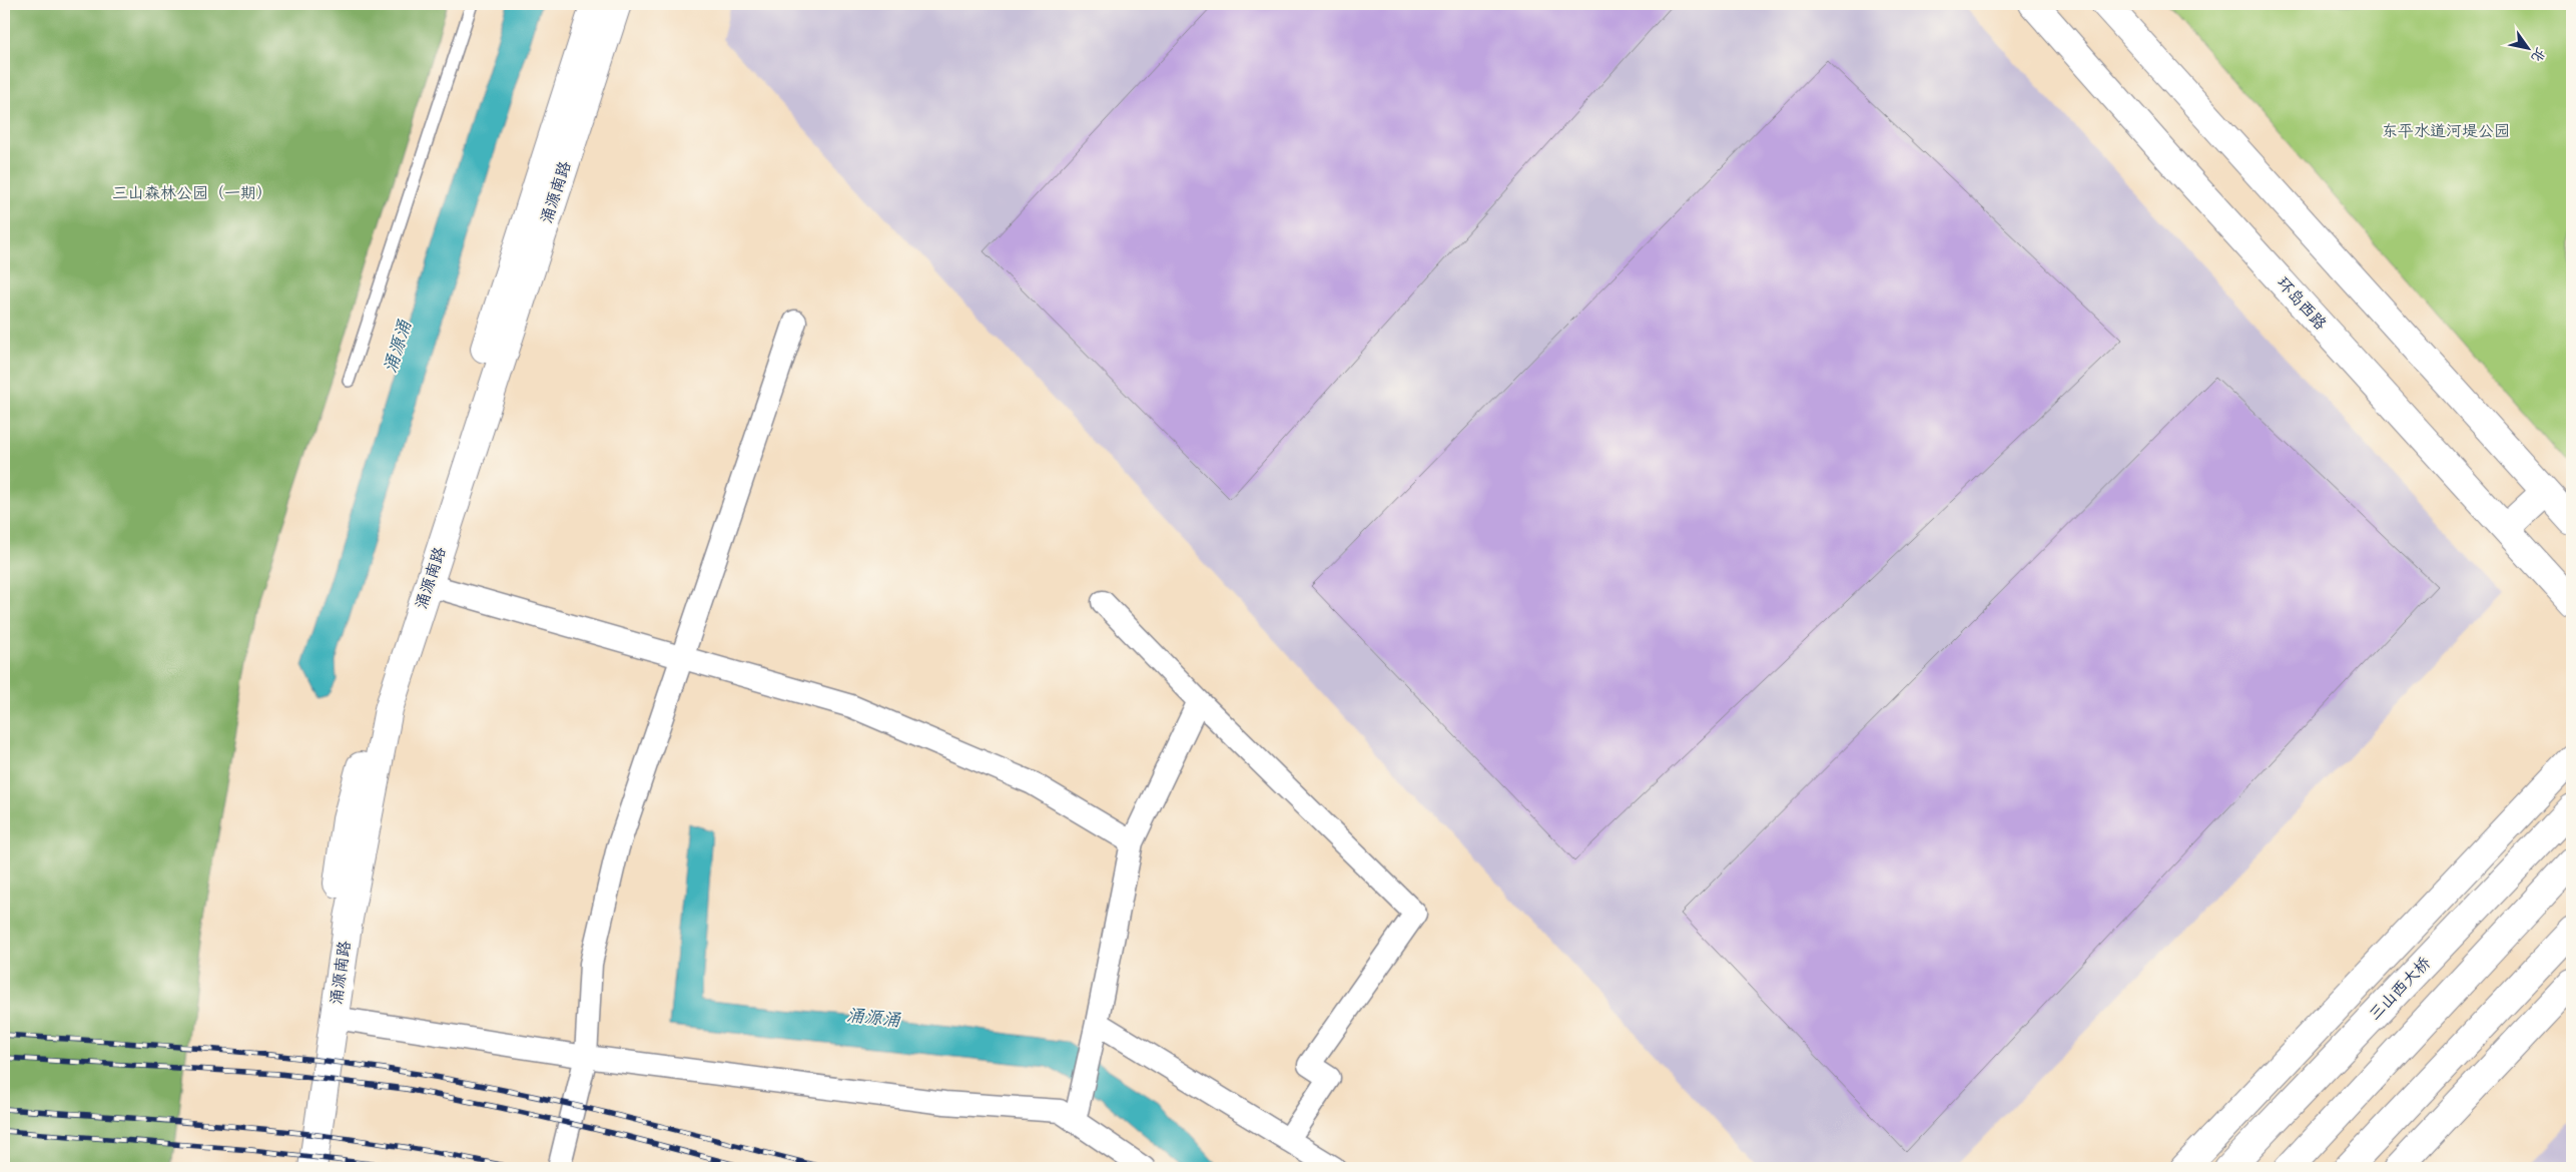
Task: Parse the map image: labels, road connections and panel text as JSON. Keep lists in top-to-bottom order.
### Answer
{
  "streets": {
    "main road": ["涌源南路", "环岛西路", "三山西大桥"]
  },
  "water": ["涌源涌"],
  "parks": ["东平水道河堤公园", "三山森林公园（一期）"],
  "north": "bottom right"
}
